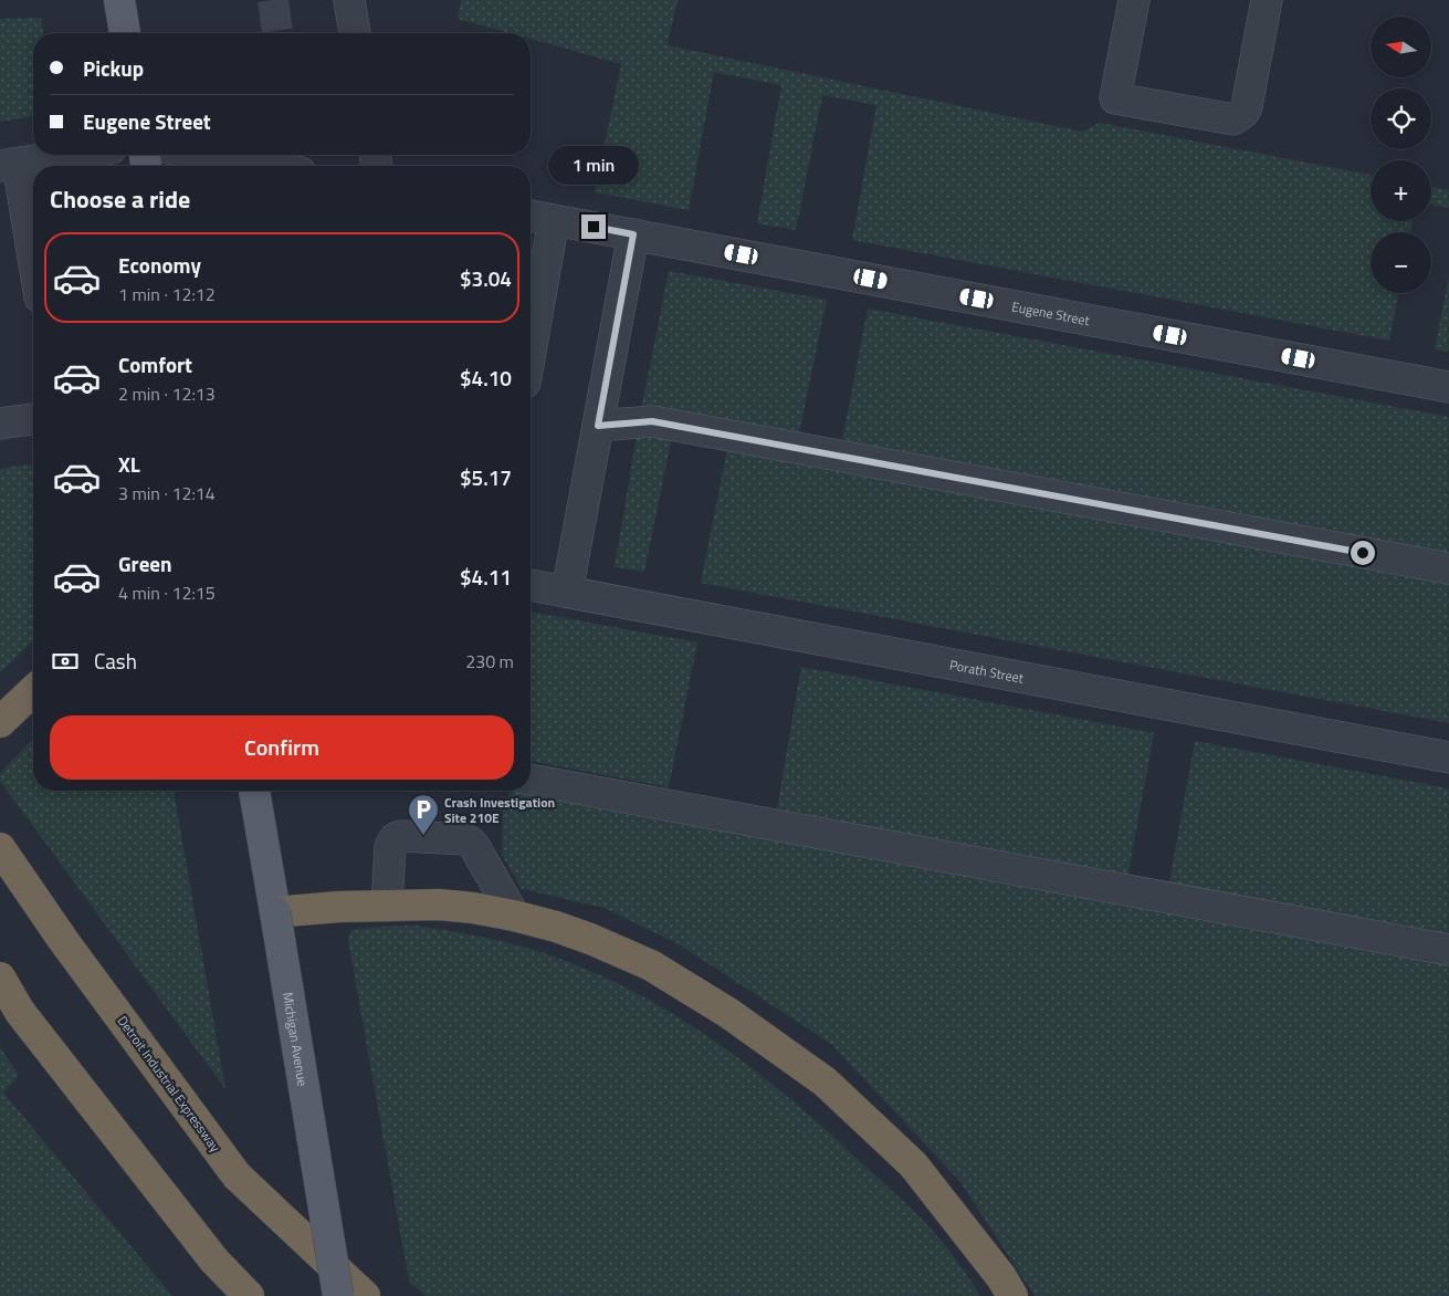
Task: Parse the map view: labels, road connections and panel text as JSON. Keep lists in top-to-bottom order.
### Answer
{
  "streets": {
    "highway": ["Detroit Industrial Expressway"],
    "main road": ["Michigan Avenue"],
    "street": ["Eugene Street", "Porath Street"]
  },
  "places": {
    "parking": ["Crash Investigation Site 210E"]
  },
  "north": "left",
  "page": {
    "map_buttons": ["+", "−"],
    "banner": ["Pickup", "Eugene Street"],
    "bubble": "1 min",
    "heading": "Choose a ride",
    "list": [
      {
        "name": "Economy",
        "note": "1 min · 12:12",
        "value": "$3.04"
      },
      {
        "name": "Comfort",
        "note": "2 min · 12:13",
        "value": "$4.10"
      },
      {
        "name": "XL",
        "note": "3 min · 12:14",
        "value": "$5.17"
      },
      {
        "name": "Green",
        "note": "4 min · 12:15",
        "value": "$4.11"
      }
    ],
    "pay": ["Cash", "230 m"],
    "buttons": "Confirm"
  }
}
